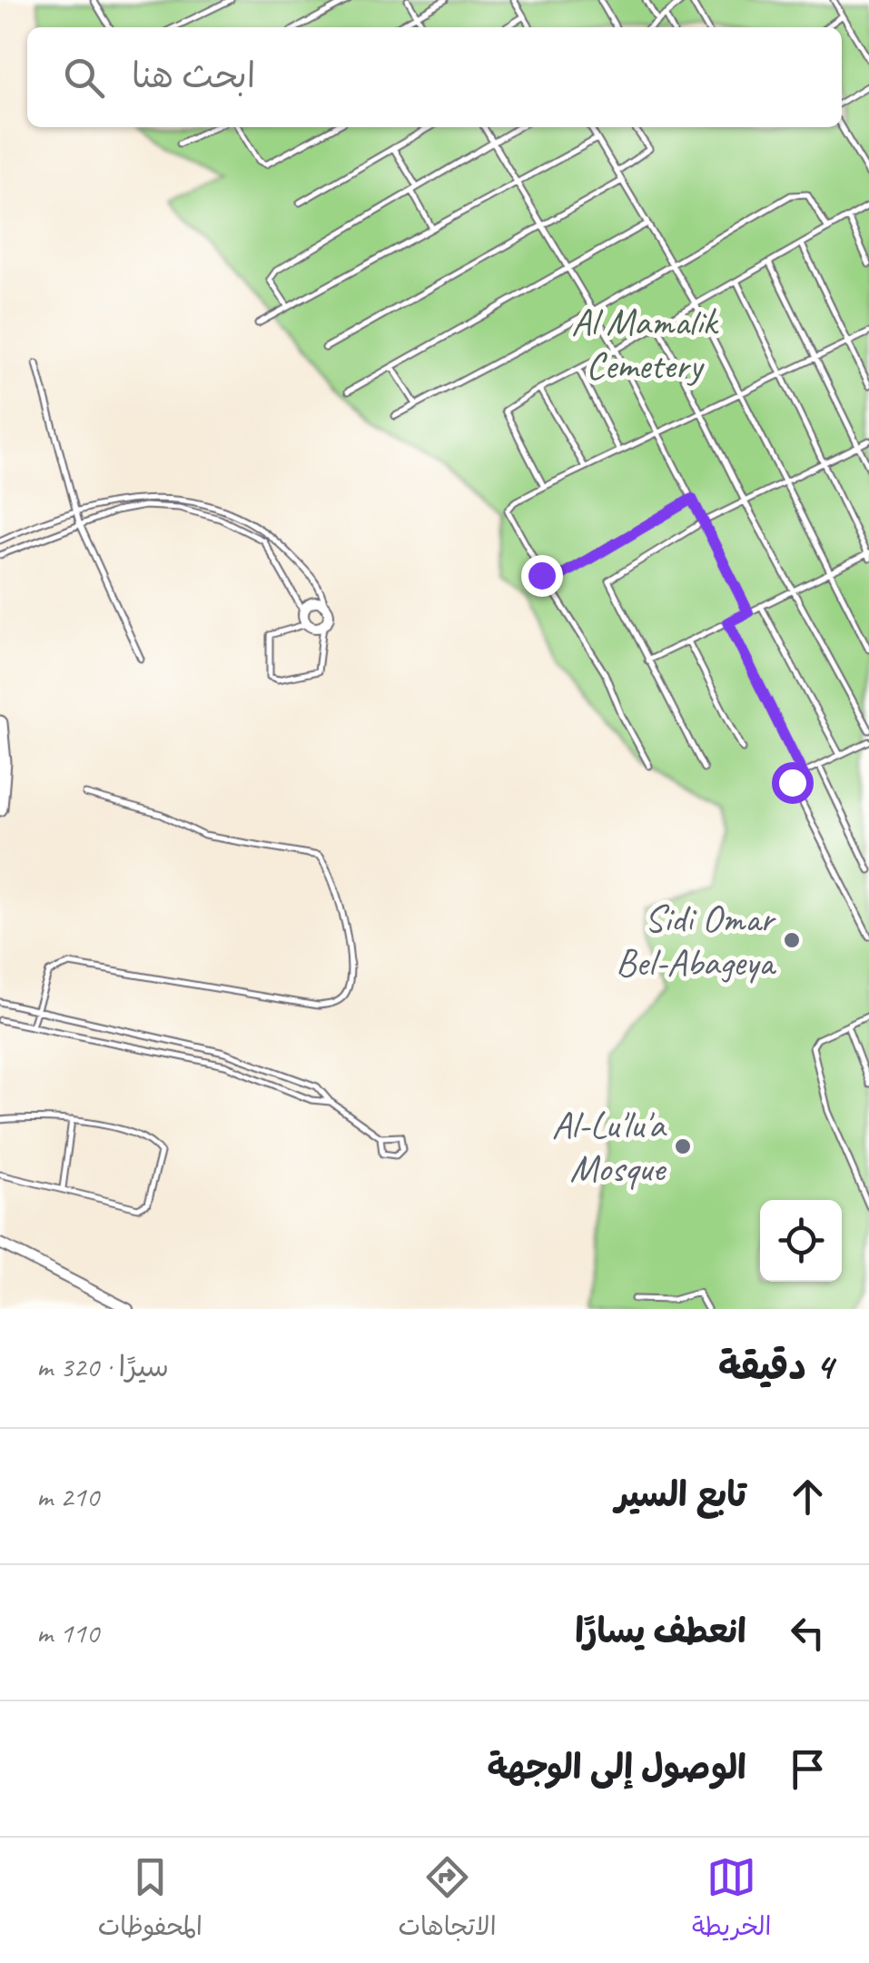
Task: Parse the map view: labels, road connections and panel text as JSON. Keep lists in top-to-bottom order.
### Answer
{
  "parks": ["Al Mamalik Cemetery"],
  "places": ["Sidi Omar Bel-Abageya", "Al-Lu'lu'a Mosque"],
  "page": {
    "search": "ابحث هنا",
    "heading": ["4 دقيقة", "سيرًا · 320 m"],
    "list": [
      ["تابع السير", "210 m"],
      ["انعطف يسارًا", "110 m"],
      "الوصول إلى الوجهة"
    ],
    "nav": ["الخريطة", "الاتجاهات", "المحفوظات"]
  }
}
